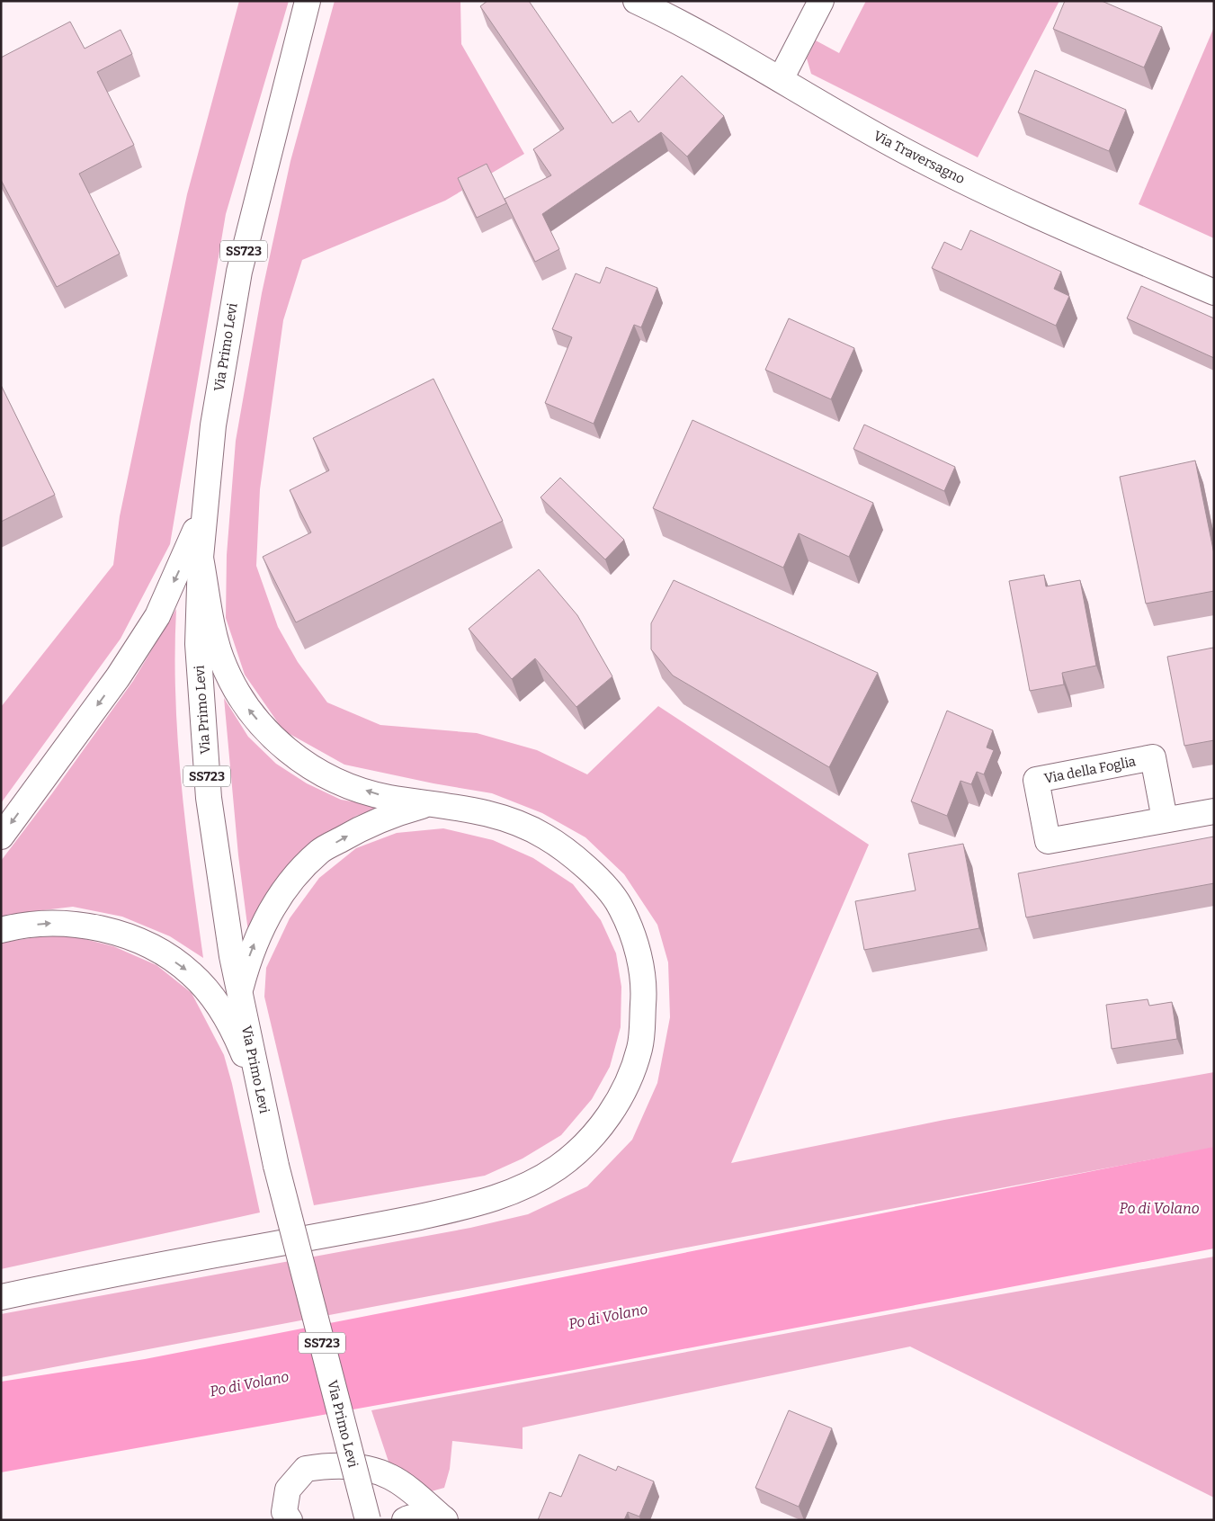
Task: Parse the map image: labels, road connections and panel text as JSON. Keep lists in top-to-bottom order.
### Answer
{
  "streets": {
    "main road": [
      "Via Traversagno",
      "SS723",
      "Via Primo Levi",
      "Via della Foglia"
    ]
  },
  "water": ["Po di Volano"]
}
